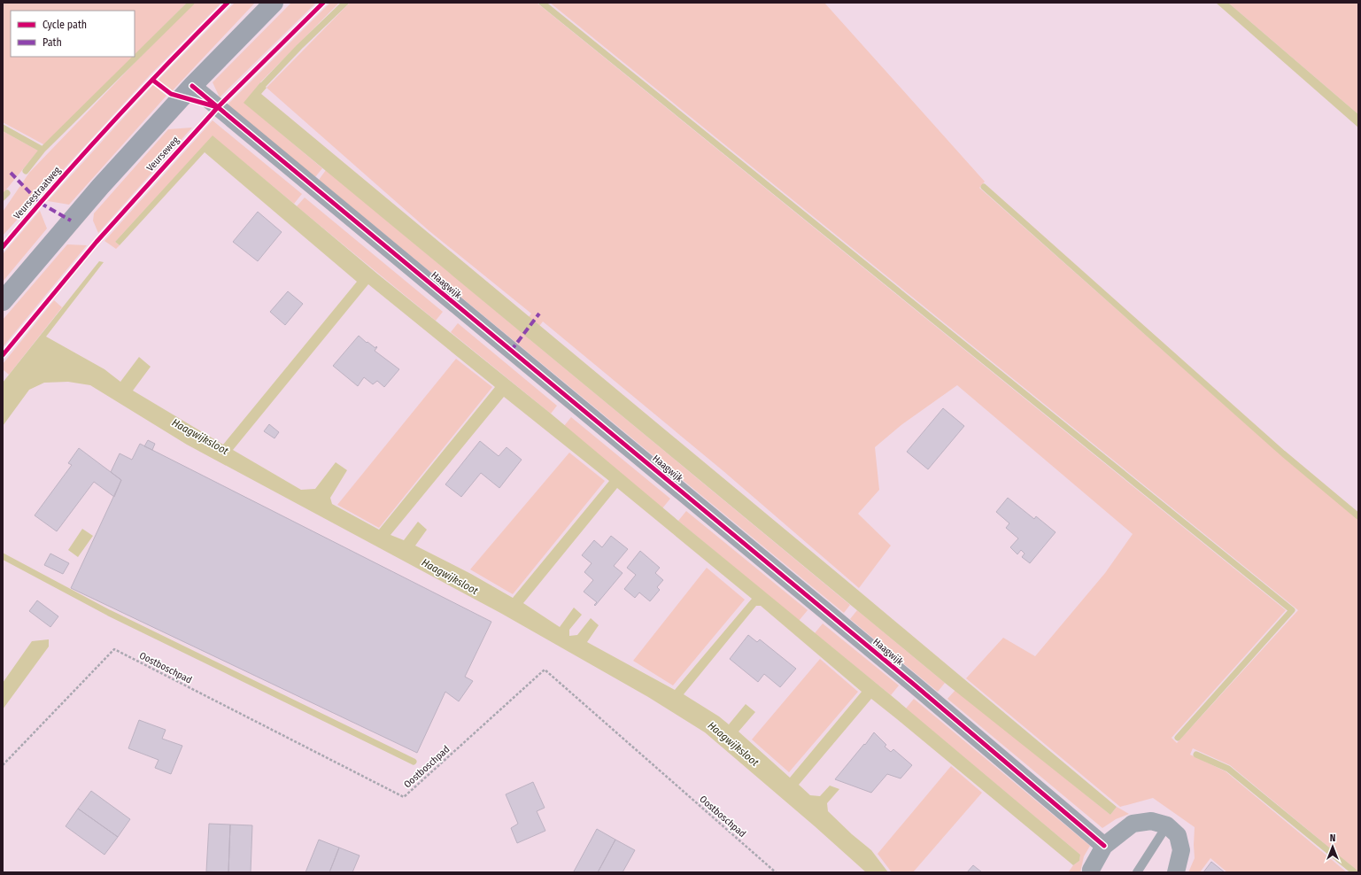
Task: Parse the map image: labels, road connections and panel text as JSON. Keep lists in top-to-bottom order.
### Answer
{
  "streets": {
    "street": ["Haagwijk"],
    "path": ["Oostboschpad"],
    "cycle path": ["Veurseweg", "Veursestraatweg"]
  },
  "water": ["Haagwijksloot"],
  "legend": ["Cycle path", "Path"],
  "north": "top"
}
